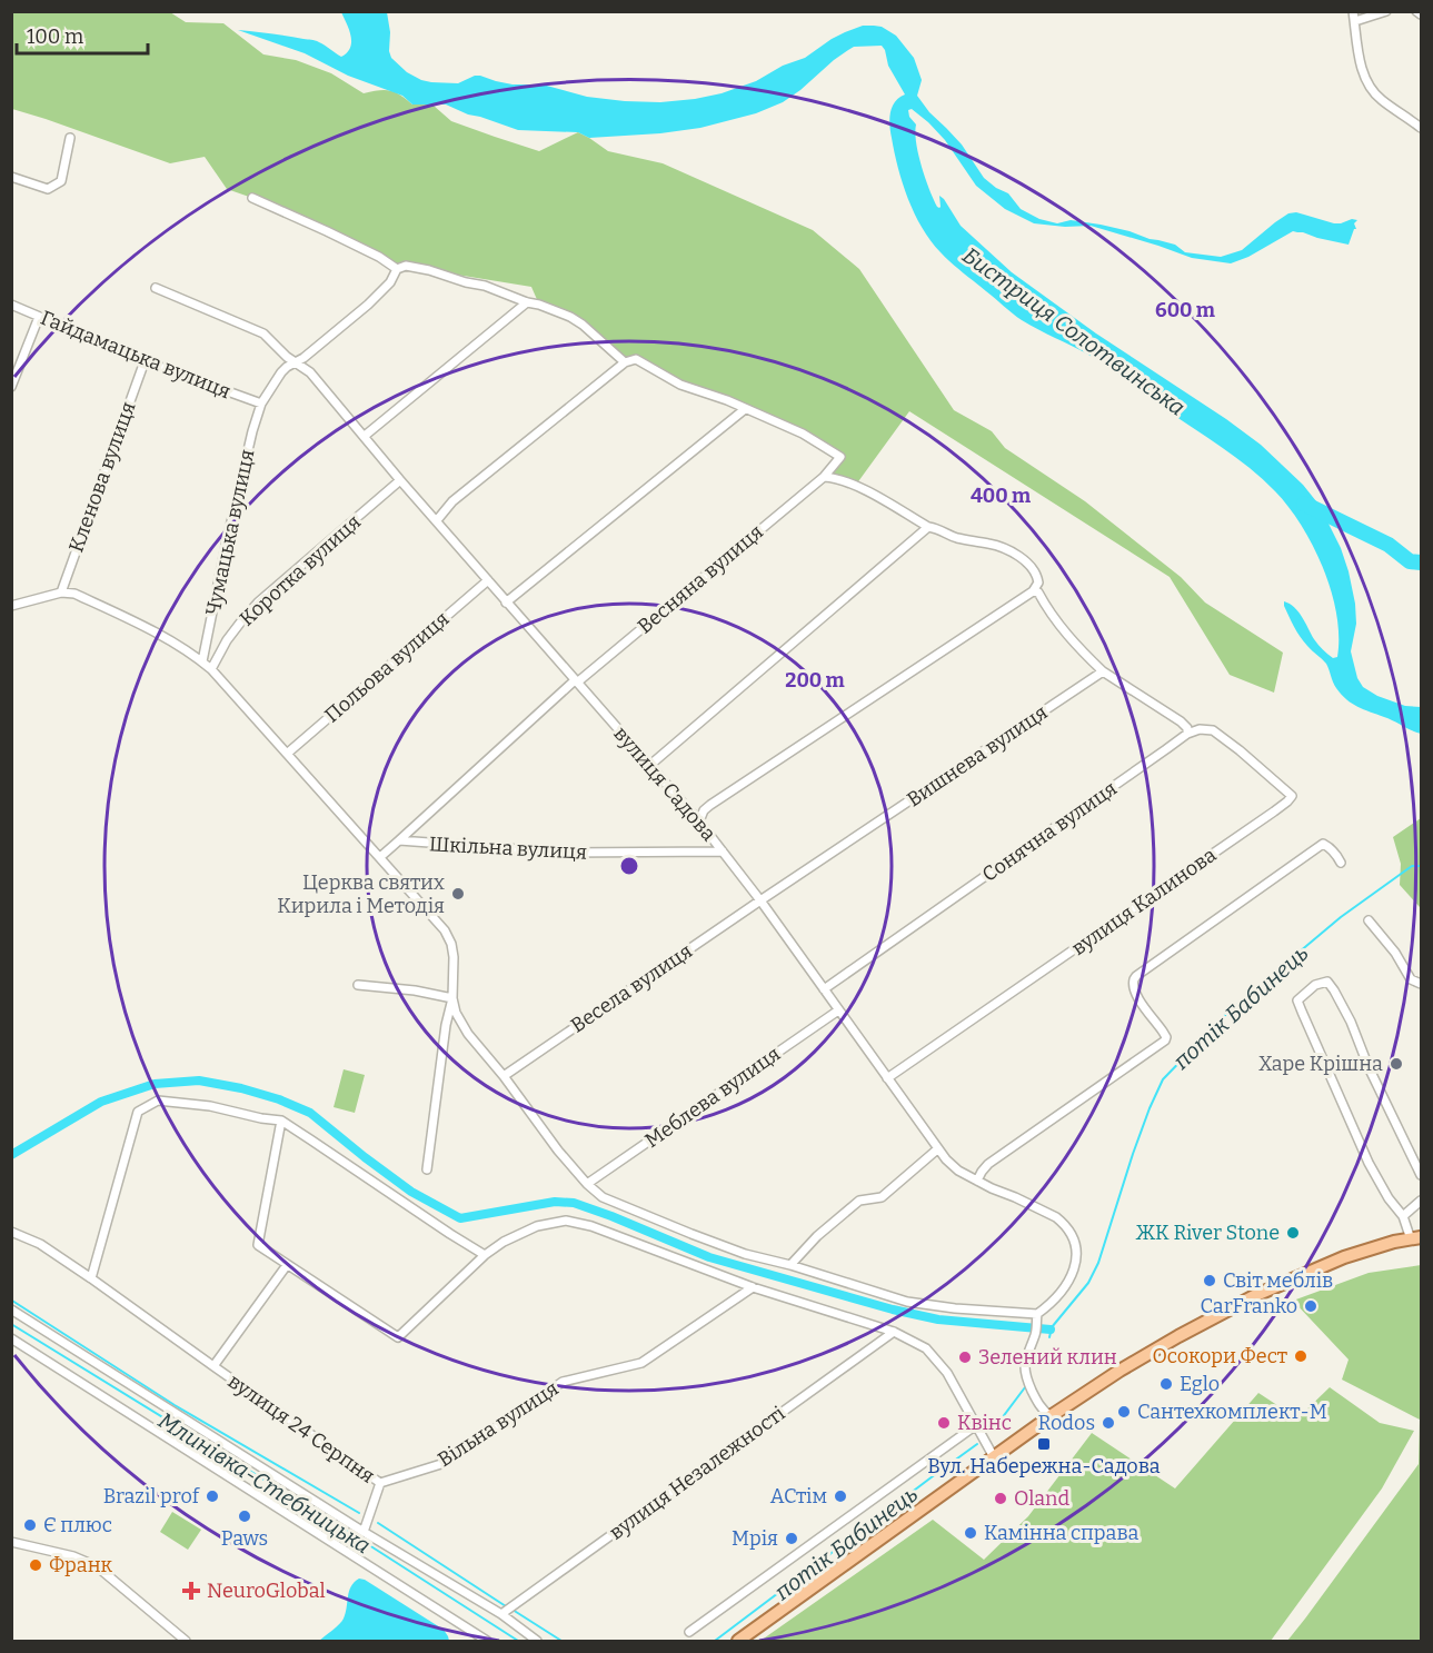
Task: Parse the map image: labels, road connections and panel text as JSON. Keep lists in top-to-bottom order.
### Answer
{
  "streets": {
    "street": [
      "Гайдамацька вулиця",
      "Кленова вулиця",
      "Чумацька вулиця",
      "Коротка вулиця",
      "Весняна вулиця",
      "Польова вулиця",
      "Вишнева вулиця",
      "вулиця Садова",
      "Сонячна вулиця",
      "Шкільна вулиця",
      "вулиця Калинова",
      "Весела вулиця",
      "Меблева вулиця",
      "Вільна вулиця",
      "вулиця 24 Серпня",
      "вулиця Незалежності"
    ]
  },
  "crossings": [
    ["Гайдамацька вулиця", "Кленова вулиця"],
    ["Гайдамацька вулиця", "Чумацька вулиця"],
    ["Чумацька вулиця", "вулиця Садова"],
    ["Коротка вулиця", "вулиця Садова"],
    ["Весняна вулиця", "вулиця Садова"],
    ["Весняна вулиця", "Шкільна вулиця"],
    ["Польова вулиця", "вулиця Садова"],
    ["Вишнева вулиця", "вулиця Садова"],
    ["Вишнева вулиця", "Весела вулиця"],
    ["вулиця Садова", "Сонячна вулиця"],
    ["вулиця Садова", "Шкільна вулиця"],
    ["вулиця Садова", "вулиця Калинова"],
    ["вулиця Садова", "Весела вулиця"],
    ["вулиця Садова", "Меблева вулиця"],
    ["Сонячна вулиця", "вулиця Калинова"],
    ["Вільна вулиця", "вулиця 24 Серпня"]
  ],
  "water": ["Бистриця Солотвинська", "потік Бабинець", "Млинівка-Стебницька"],
  "places": {
    "other": [
      "Церква святих Кирила і Методія",
      "Харе Крішна",
      "ЖК River Stone",
      "Світ меблів",
      "CarFranko",
      "Осокори Фест",
      "Зелений клин",
      "Eglo",
      "Сантехкомплект-М",
      "Квінс",
      "Rodos",
      "Brazil prof",
      "АСтім",
      "Oland",
      "Paws",
      "Є плюс",
      "Камінна справа",
      "Мрія",
      "Франк"
    ],
    "transit": ["Вул. Набережна-Садова"],
    "health": ["NeuroGlobal"]
  },
  "scale_bar": "100 m",
  "rings": ["600 m", "400 m", "200 m"]
}
